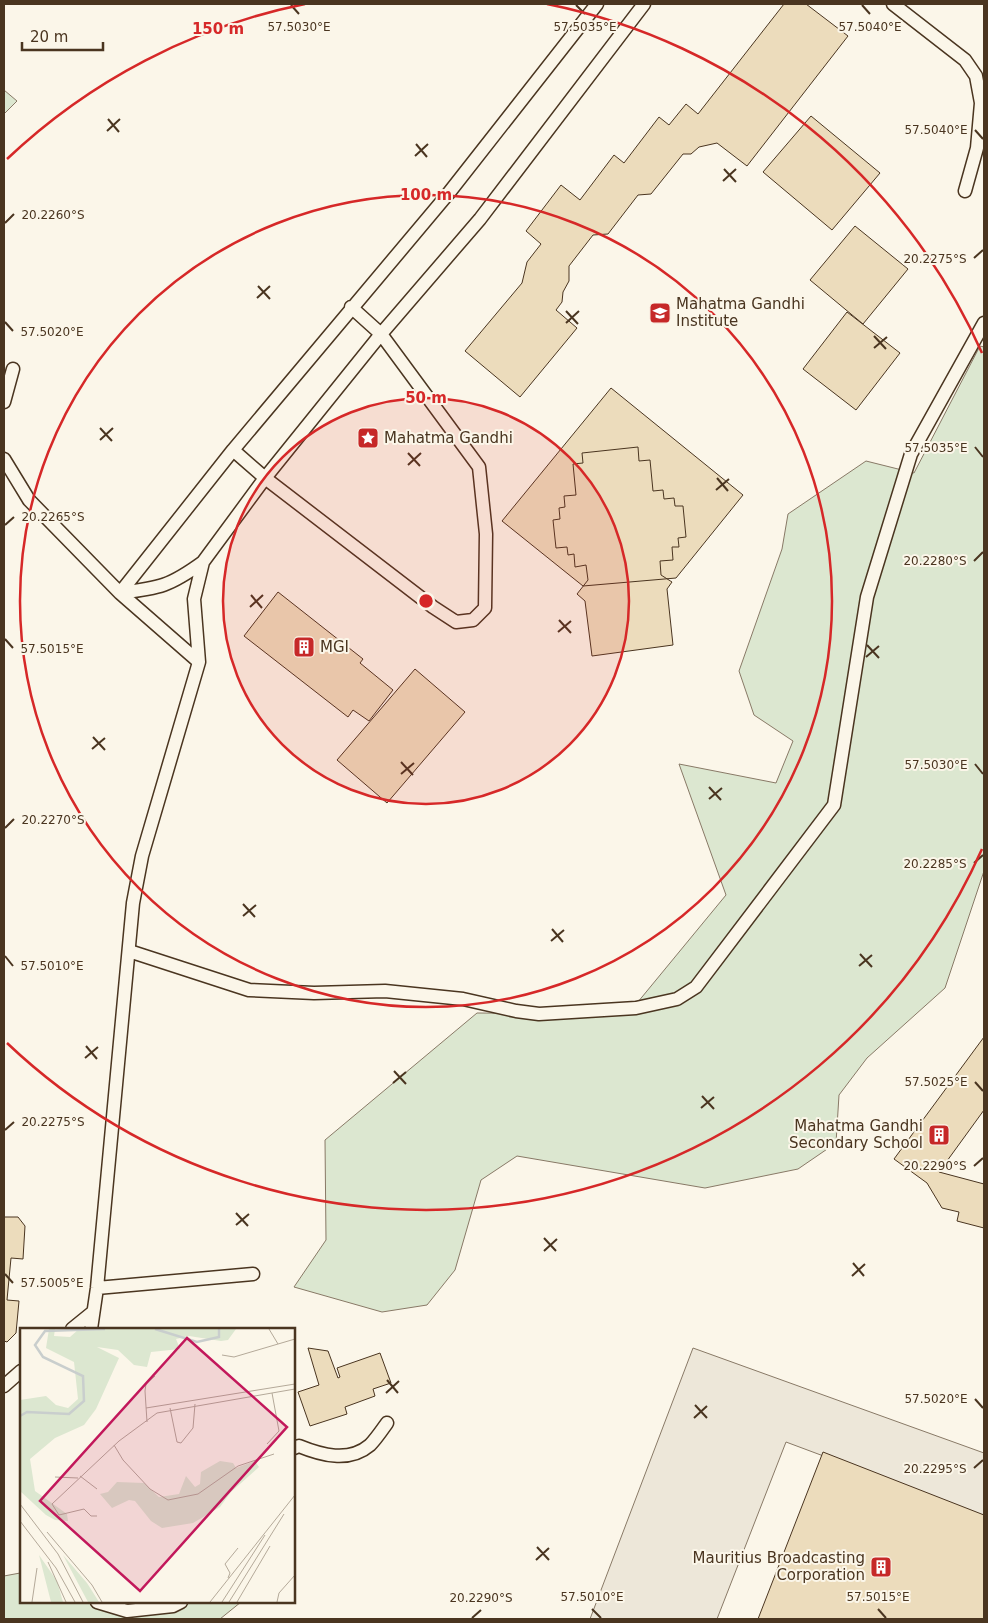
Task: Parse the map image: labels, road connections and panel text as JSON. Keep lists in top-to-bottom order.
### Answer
{
  "places": {
    "school or university": ["Mahatma Gandhi Institute"],
    "place": ["Mahatma Gandhi"],
    "building": ["MGI", "Mahatma Gandhi Secondary School", "Mauritius Broadcasting Corporation"]
  },
  "scale_bar": "20 m",
  "coordinates": [
    "57.5030°E",
    "57.5035°E",
    "57.5040°E",
    "20.2260°S",
    "20.2275°S",
    "57.5020°E",
    "20.2265°S",
    "20.2280°S",
    "57.5015°E",
    "20.2270°S",
    "20.2285°S",
    "57.5010°E",
    "57.5025°E",
    "20.2290°S",
    "57.5005°E",
    "20.2295°S"
  ],
  "rings": ["150 m", "100 m", "50 m"]
}
